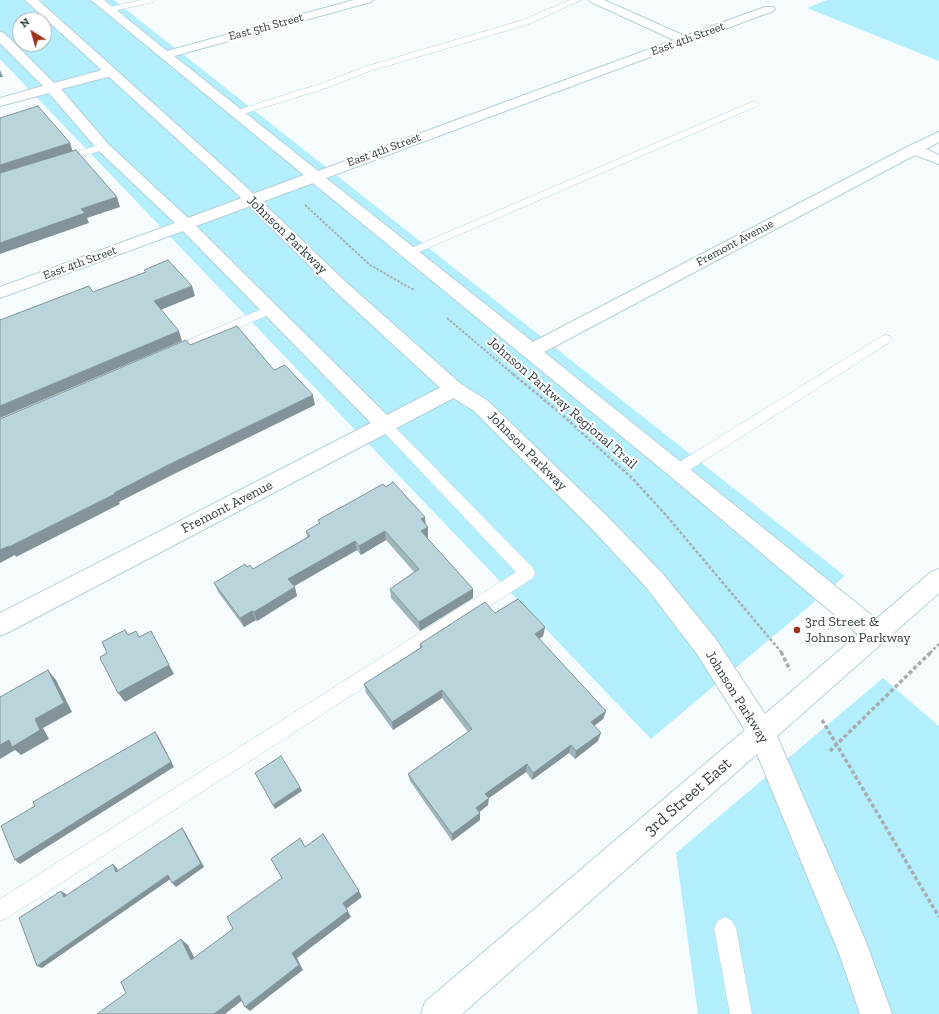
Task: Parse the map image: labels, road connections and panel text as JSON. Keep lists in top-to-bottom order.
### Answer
{
  "streets": {
    "street": [
      "East 5th Street",
      "East 4th Street",
      "Johnson Parkway",
      "Fremont Avenue",
      "3rd Street East"
    ],
    "path": ["Johnson Parkway Regional Trail"]
  },
  "crossings": [
    ["East 4th Street", "Johnson Parkway"],
    ["Johnson Parkway", "Fremont Avenue"],
    ["Johnson Parkway", "3rd Street East"]
  ],
  "places": ["3rd Street & Johnson Parkway"],
  "north": "top left"
}
